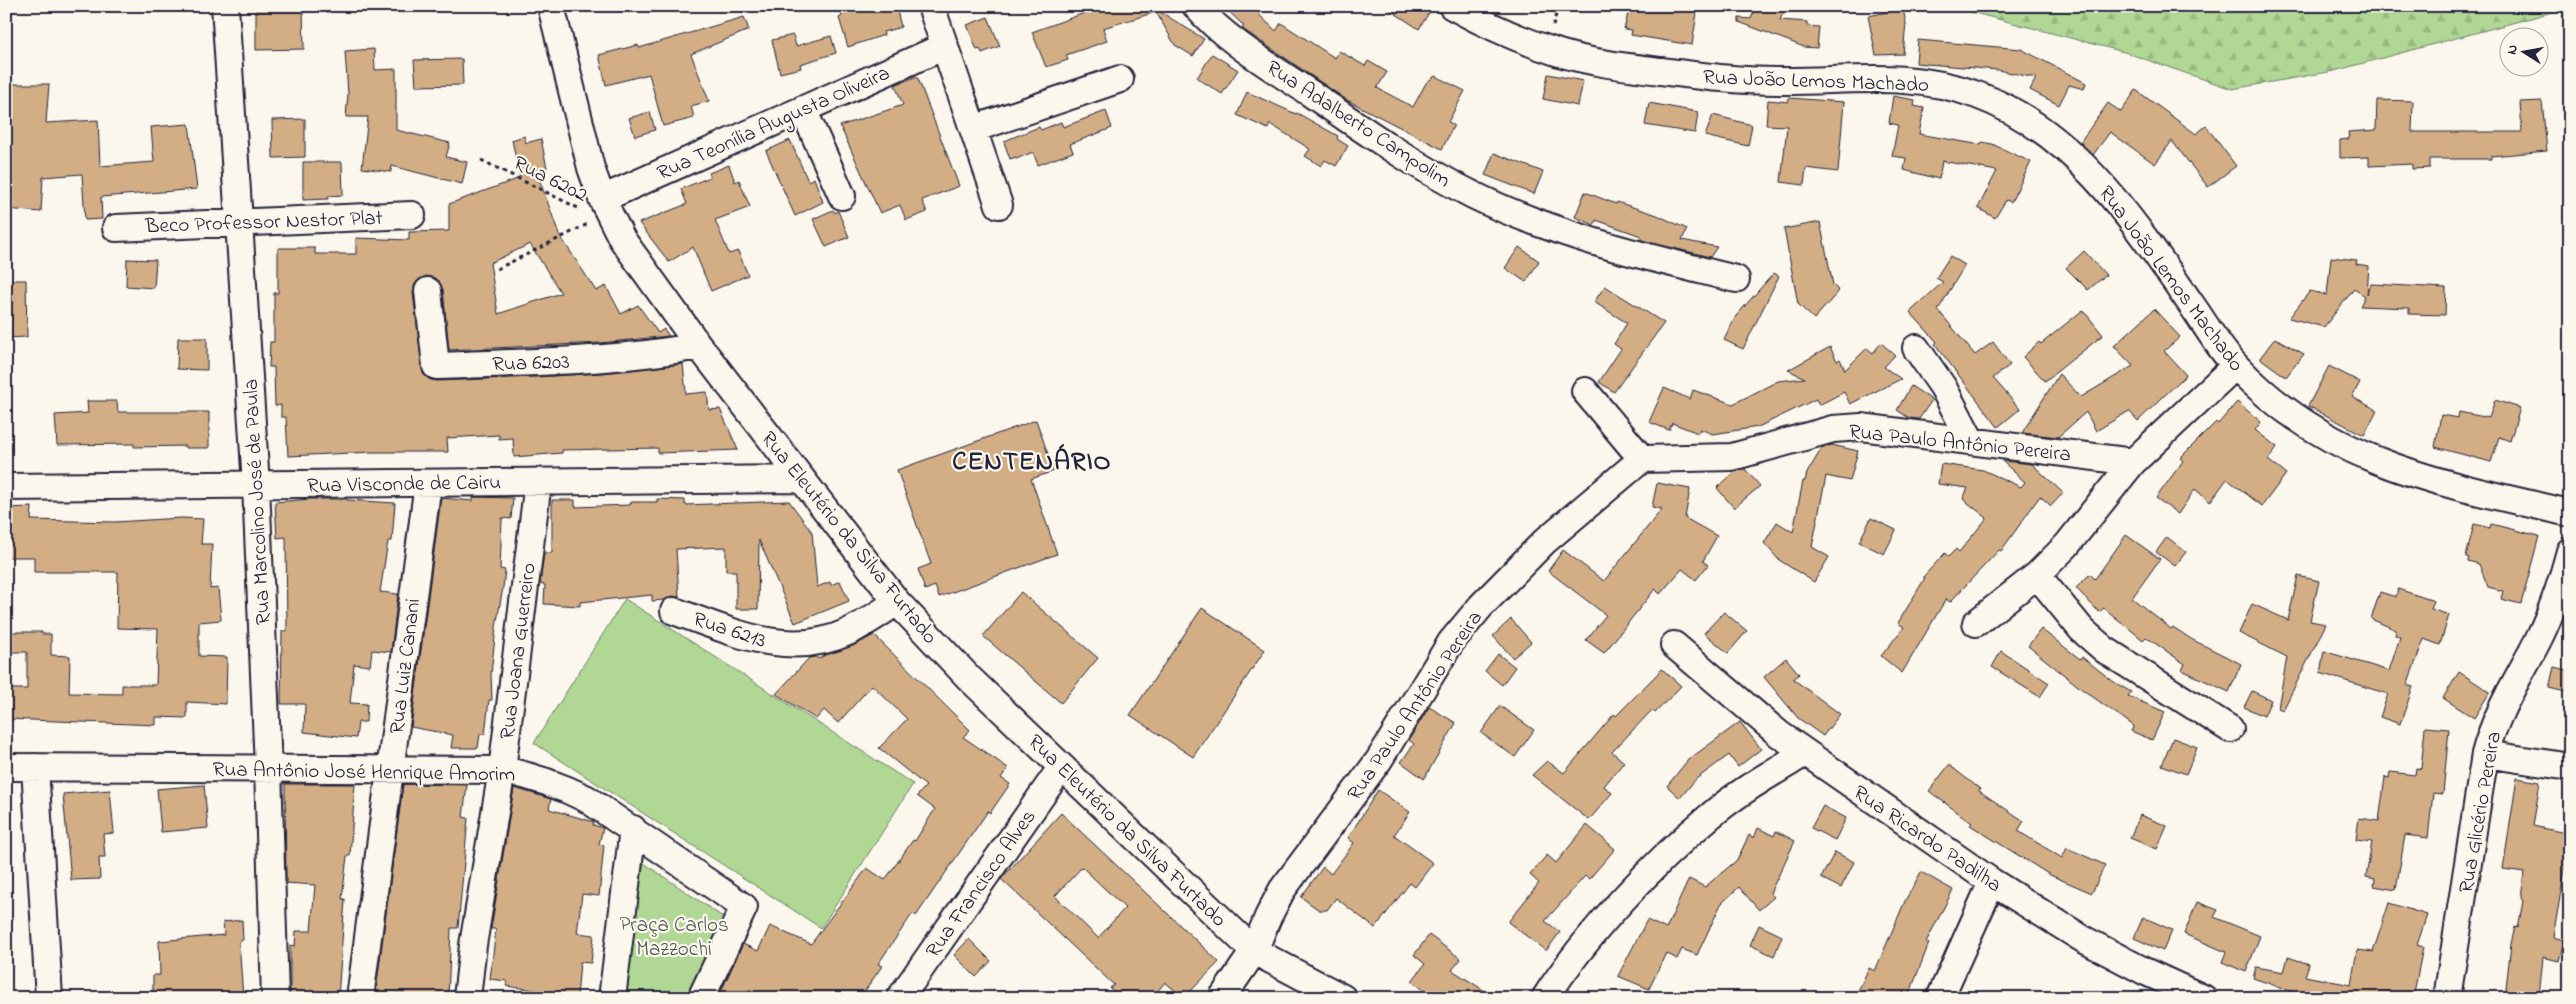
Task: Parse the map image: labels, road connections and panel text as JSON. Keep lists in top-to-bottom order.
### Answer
{
  "streets": {
    "street": [
      "Rua João Lemos Machado",
      "Rua Teonília Augusta Oliveira",
      "Rua Adalberto Campolim",
      "Beco Professor Nestor Plat",
      "Rua 6203",
      "Rua Paulo Antônio Pereira",
      "Rua Visconde de Cairu",
      "Rua Marcolino José de Paula",
      "Rua Eleutério da Silva Furtado",
      "Rua 6213",
      "Rua Joana Guerreiro",
      "Rua Luiz Canani",
      "Rua Antônio José Henrique Amorim",
      "Rua Glicério Pereira",
      "Rua Ricardo Padilha",
      "Rua Francisco Alves"
    ],
    "path": ["Rua 6202"]
  },
  "crossings": [
    ["Rua Teonília Augusta Oliveira", "Rua 6202"],
    ["Rua Teonília Augusta Oliveira", "Rua Eleutério da Silva Furtado"],
    ["Rua 6202", "Rua Eleutério da Silva Furtado"],
    ["Beco Professor Nestor Plat", "Rua Marcolino José de Paula"],
    ["Rua 6203", "Rua Eleutério da Silva Furtado"],
    ["Rua Paulo Antônio Pereira", "Rua Eleutério da Silva Furtado"],
    ["Rua Visconde de Cairu", "Rua Marcolino José de Paula"],
    ["Rua Visconde de Cairu", "Rua Eleutério da Silva Furtado"],
    ["Rua Visconde de Cairu", "Rua Joana Guerreiro"],
    ["Rua Visconde de Cairu", "Rua Luiz Canani"],
    ["Rua Marcolino José de Paula", "Rua Antônio José Henrique Amorim"],
    ["Rua Eleutério da Silva Furtado", "Rua 6213"],
    ["Rua Eleutério da Silva Furtado", "Rua Francisco Alves"],
    ["Rua Joana Guerreiro", "Rua Antônio José Henrique Amorim"],
    ["Rua Luiz Canani", "Rua Antônio José Henrique Amorim"]
  ],
  "districts": ["CENTENÁRIO"],
  "parks": ["Praça Carlos Mazzochi"],
  "north": "left"
}
